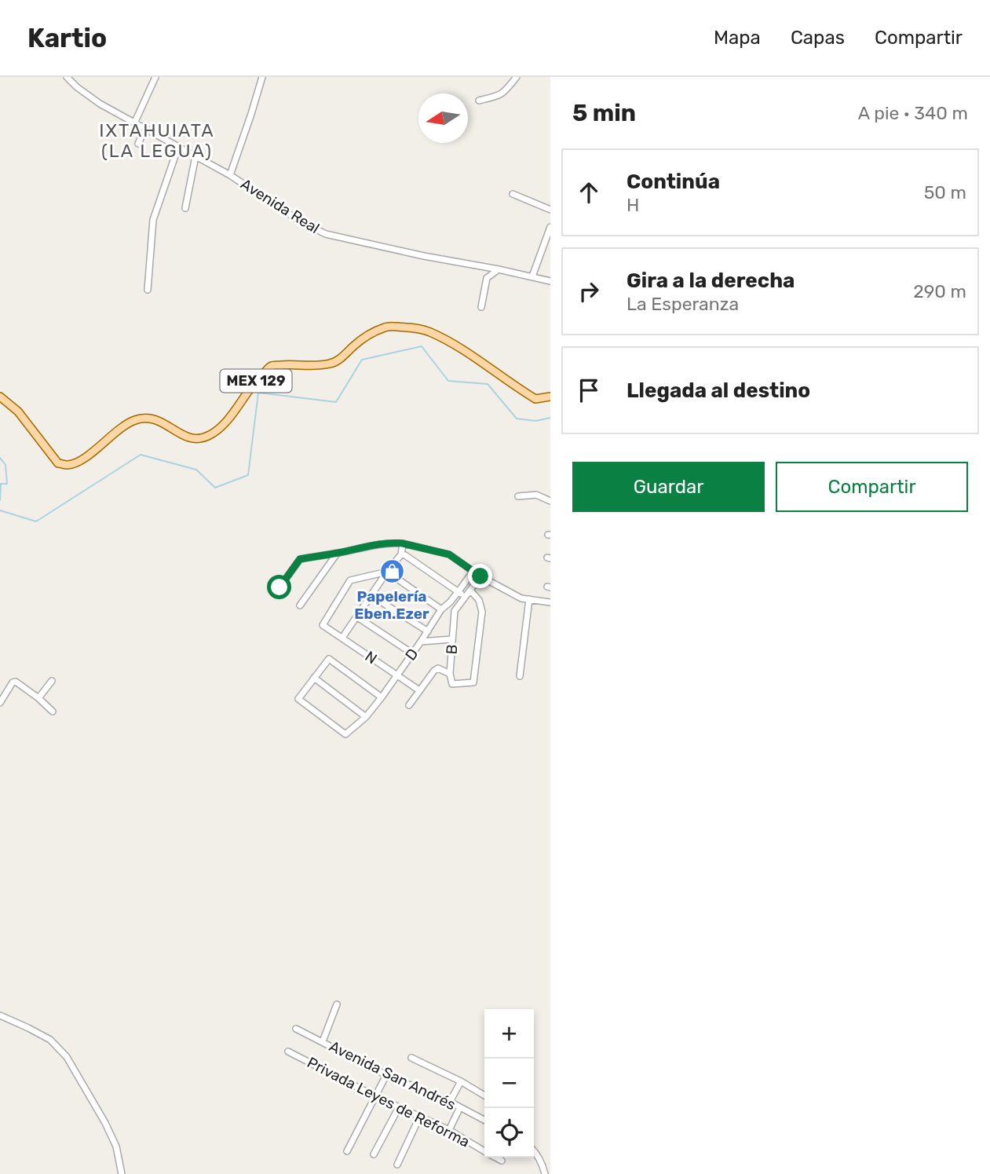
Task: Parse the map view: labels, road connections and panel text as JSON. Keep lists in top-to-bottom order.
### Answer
{
  "streets": {
    "main road": ["MEX 129"],
    "street": [
      "Avenida Real",
      "B",
      "D",
      "N",
      "Avenida San Andrés",
      "Privada Leyes de Reforma"
    ]
  },
  "crossings": [
    ["D", "N"]
  ],
  "districts": ["IXTAHUIATA (LA LEGUA)"],
  "places": {
    "shop": ["Papelería Eben.Ezer"]
  },
  "north": "left",
  "page": {
    "header": "Kartio",
    "nav": ["Mapa", "Capas", "Compartir"],
    "heading": ["5 min", "A pie · 340 m"],
    "list": [
      ["Continúa", "H", "50 m"],
      ["Gira a la derecha", "La Esperanza", "290 m"],
      "Llegada al destino"
    ],
    "buttons": ["Guardar", "Compartir"],
    "map_buttons": ["+", "−"]
  }
}
